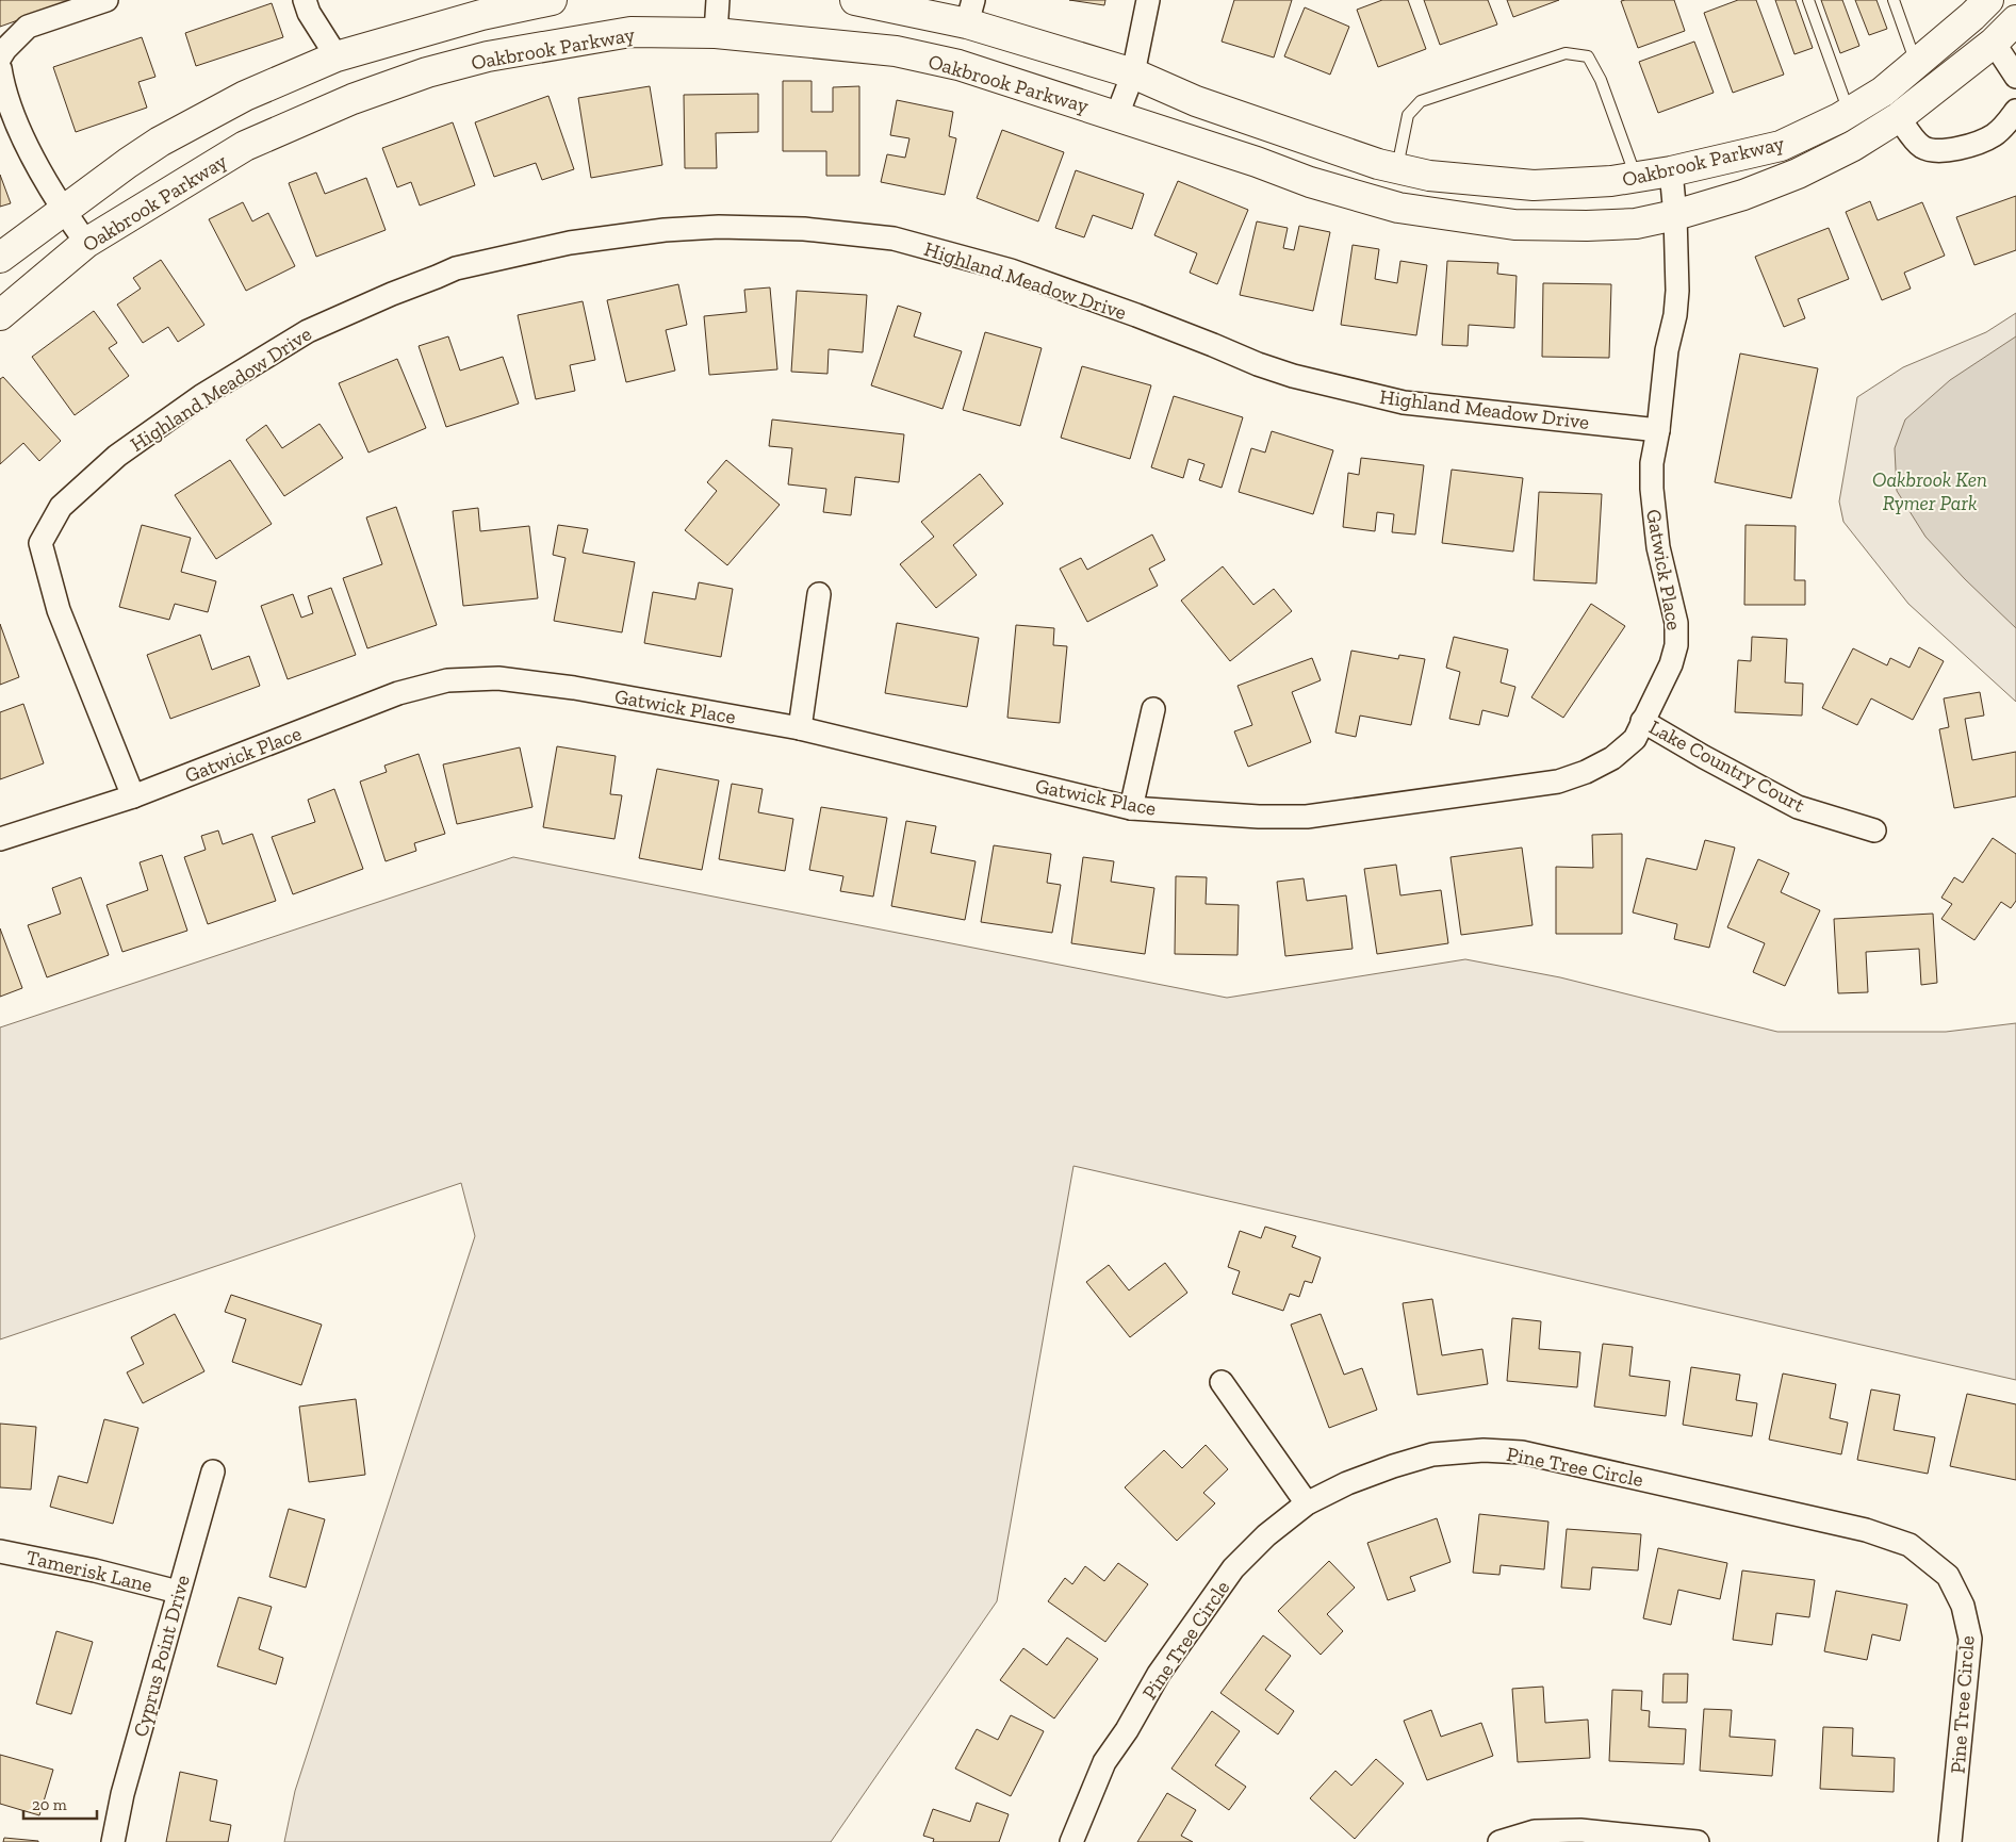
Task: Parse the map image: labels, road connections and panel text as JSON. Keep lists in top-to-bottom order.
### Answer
{
  "streets": {
    "street": [
      "Oakbrook Parkway",
      "Highland Meadow Drive",
      "Gatwick Place",
      "Lake Country Court",
      "Pine Tree Circle",
      "Tamerisk Lane",
      "Cyprus Point Drive"
    ]
  },
  "crossings": [
    ["Oakbrook Parkway", "Gatwick Place"],
    ["Highland Meadow Drive", "Gatwick Place"],
    ["Gatwick Place", "Lake Country Court"],
    ["Tamerisk Lane", "Cyprus Point Drive"]
  ],
  "parks": ["Oakbrook Ken Rymer Park"],
  "scale_bar": "20 m"
}
